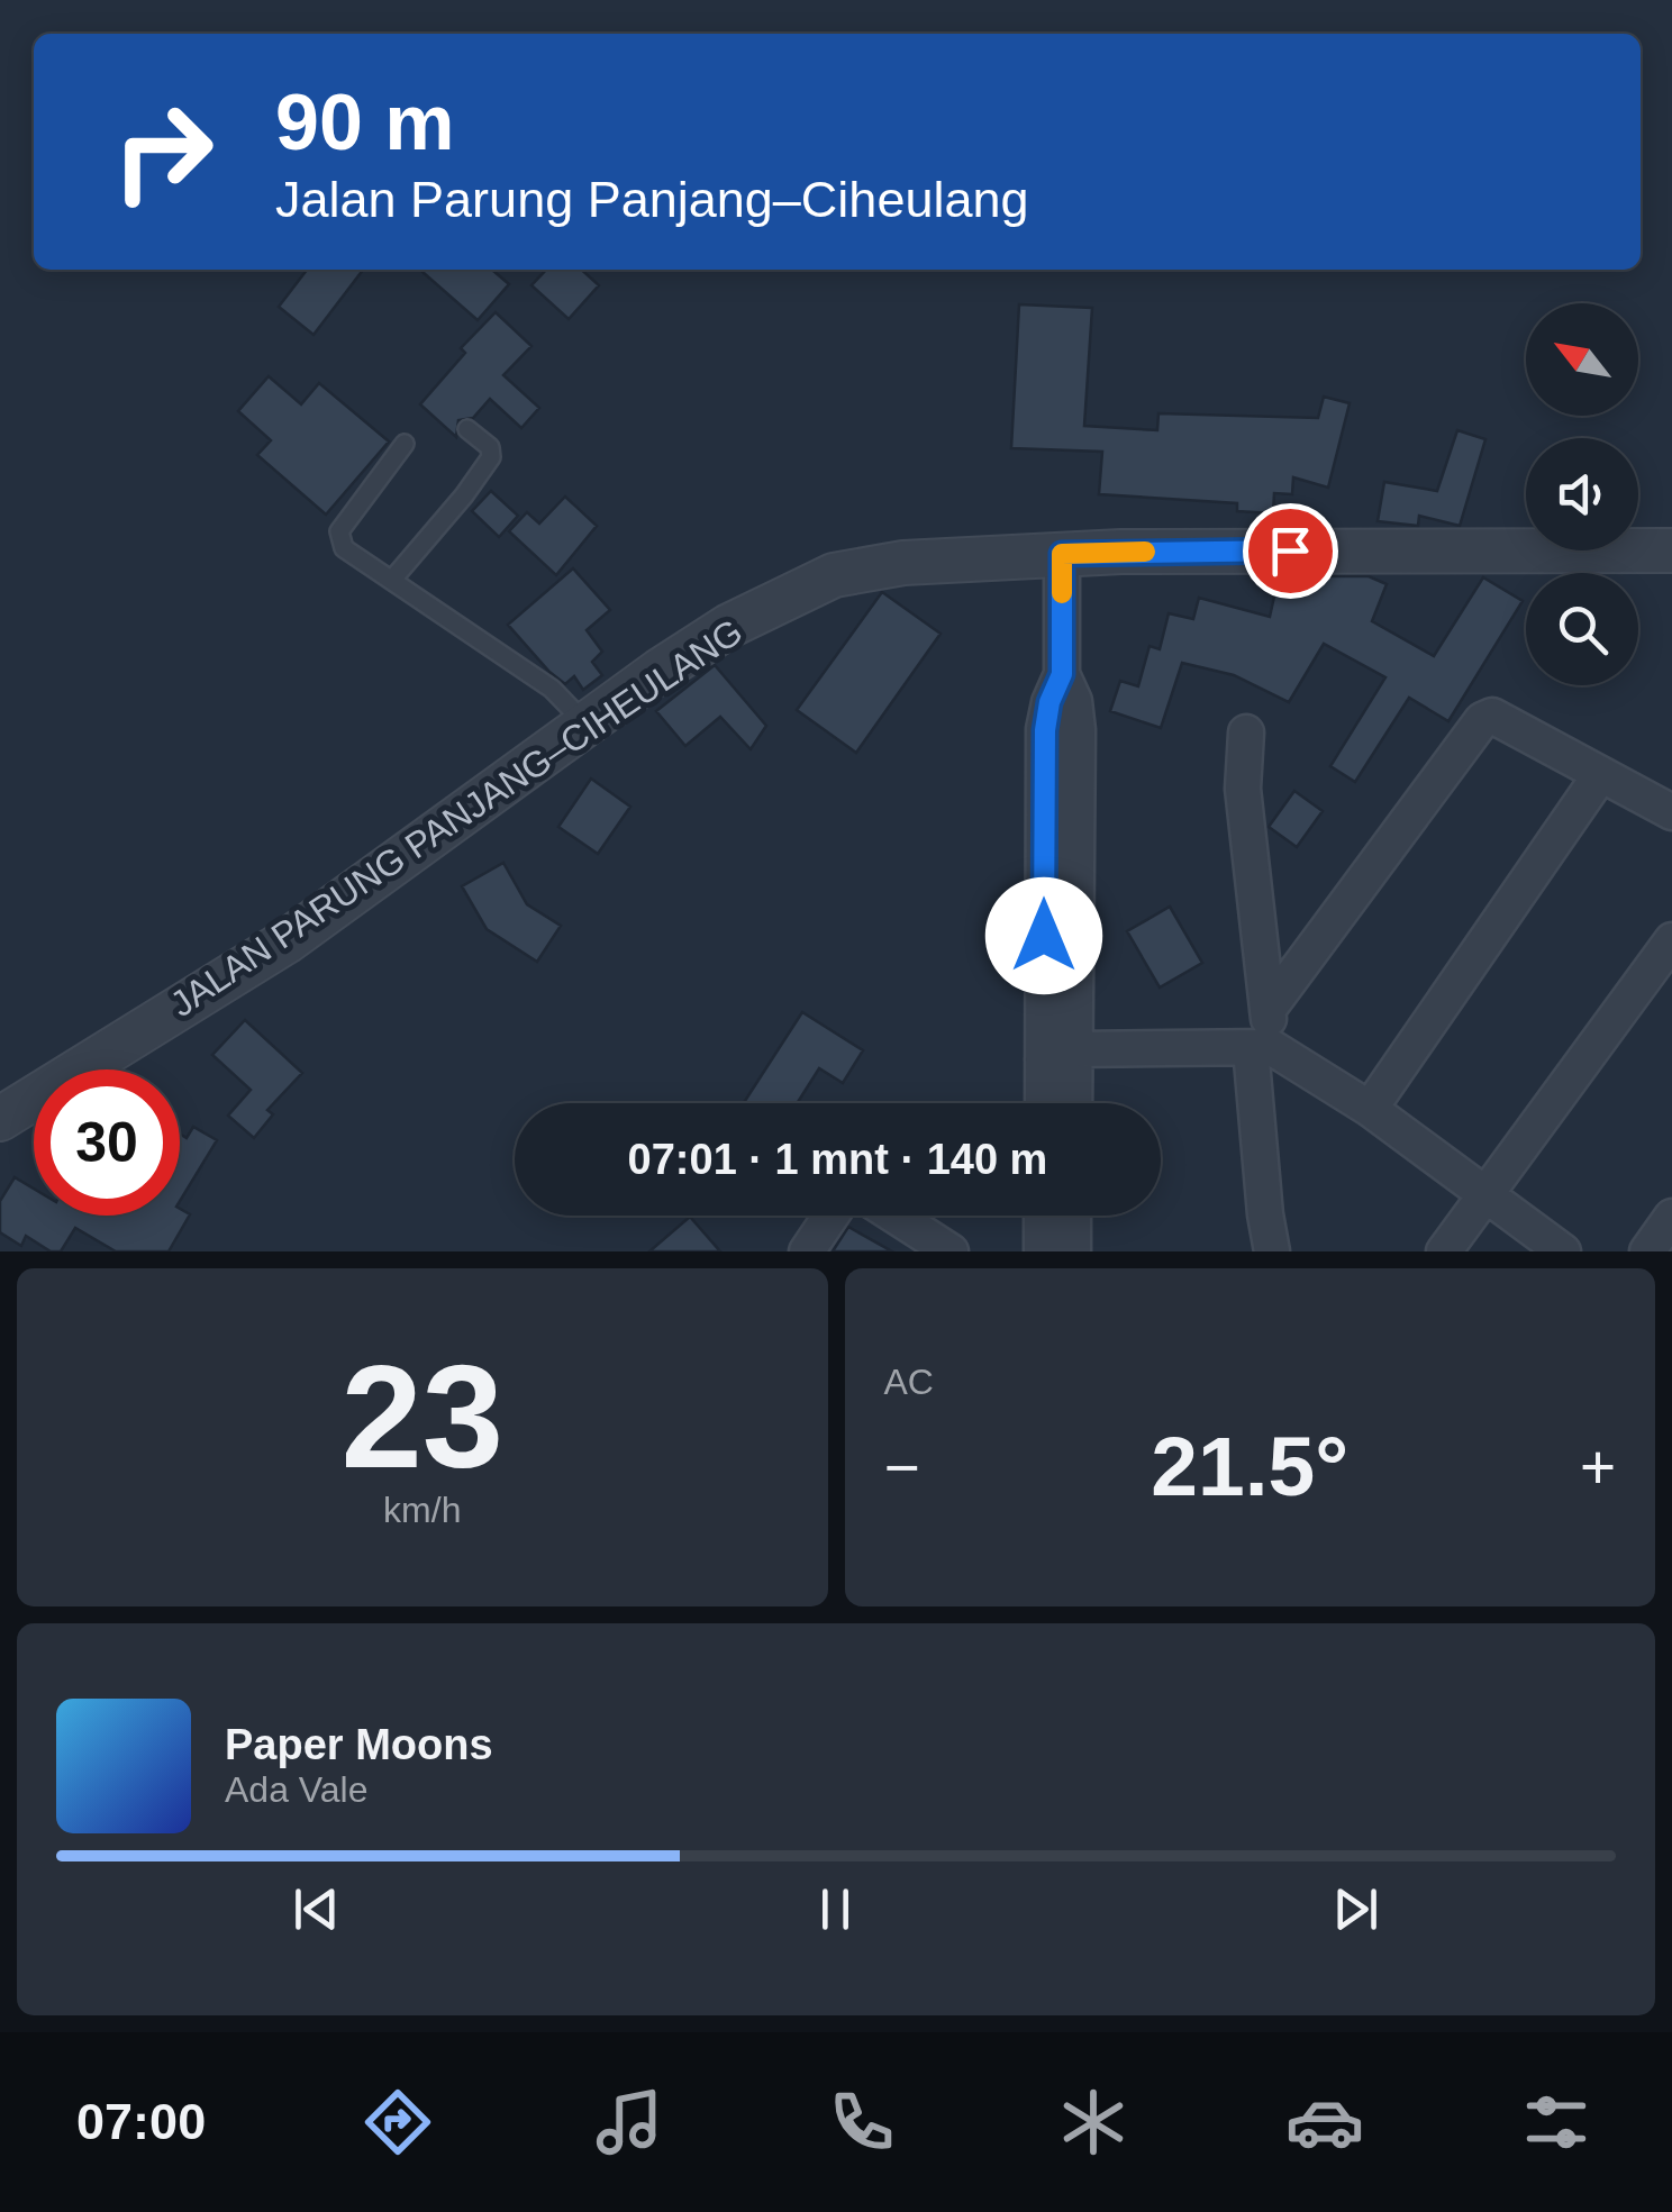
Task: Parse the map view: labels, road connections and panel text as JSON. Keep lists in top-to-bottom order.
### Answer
{
  "streets": {
    "street": ["JALAN PARUNG PANJANG–CIHEULANG"]
  },
  "north": "top left",
  "page": {
    "turn": ["90 m", "Jalan Parung Panjang–Ciheulang"],
    "limit": "30",
    "trip": "07:01 · 1 mnt · 140 m",
    "tile": [
      ["23", "km/h"],
      "AC"
    ],
    "heat": ["−", "21.5°", "+"],
    "song": ["Paper Moons", "Ada Vale"],
    "tabs": "07:00"
  }
}
